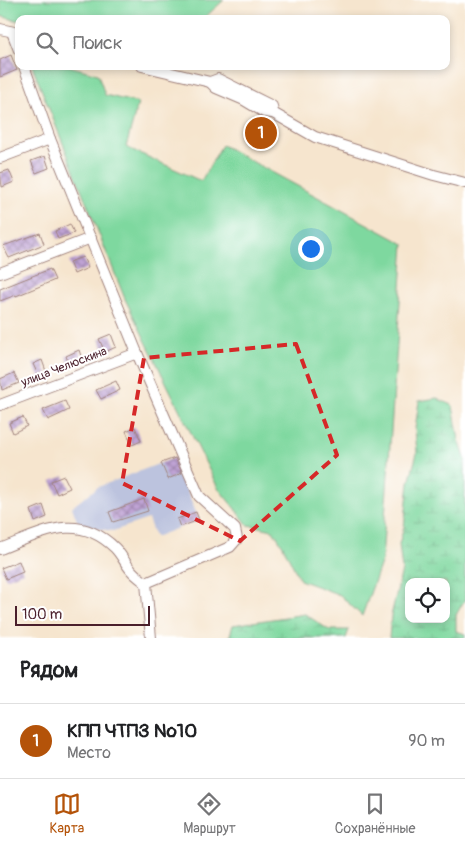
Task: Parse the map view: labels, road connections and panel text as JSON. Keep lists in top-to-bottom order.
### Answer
{
  "streets": {
    "street": ["улица Челюскина"]
  },
  "scale_bar": "100 m",
  "page": {
    "search": "Поиск",
    "pins": "1",
    "scale": "100 m",
    "heading": "Рядом",
    "list": [
      {
        "mark": "1",
        "name": "КПП ЧТПЗ №10",
        "note": "Место",
        "value": "90 m"
      }
    ],
    "nav": ["Карта", "Маршрут", "Сохранённые"]
  }
}
